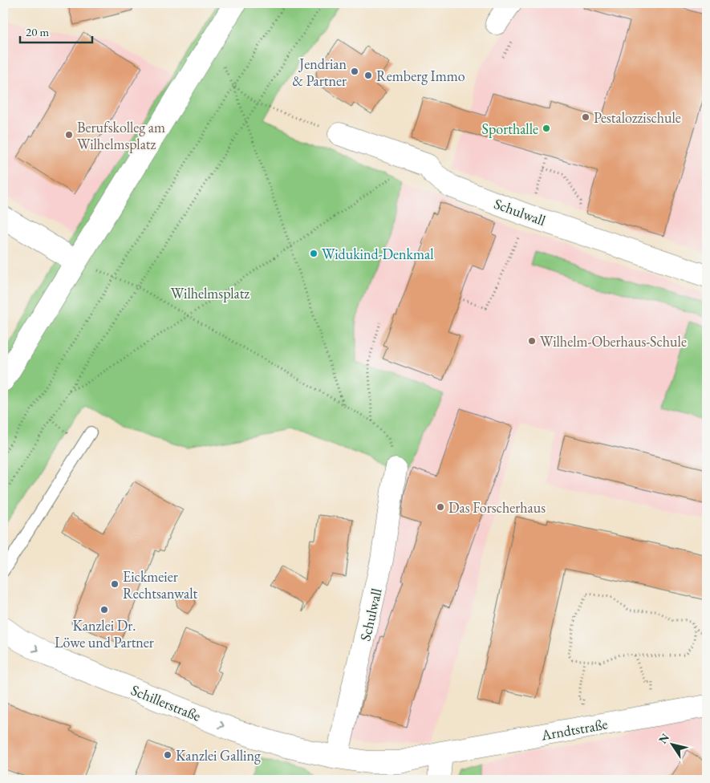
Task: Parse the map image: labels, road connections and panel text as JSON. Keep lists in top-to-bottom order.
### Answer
{
  "streets": {
    "street": ["Schulwall", "Schillerstraße", "Arndtstraße"]
  },
  "crossings": [
    ["Schulwall", "Schillerstraße"],
    ["Schulwall", "Arndtstraße"],
    ["Schillerstraße", "Arndtstraße"]
  ],
  "one_way": ["Schillerstraße"],
  "parks": ["Wilhelmsplatz"],
  "places": [
    "Jendrian & Partner",
    "Remberg Immo",
    "Pestalozzischule",
    "Sporthalle",
    "Berufskolleg am Wilhelmsplatz",
    "Widukind-Denkmal",
    "Wilhelm-Oberhaus-Schule",
    "Das Forscherhaus",
    "Eickmeier Rechtsanwalt",
    "Kanzlei Dr. Löwe und Partner",
    "Kanzlei Galling"
  ],
  "scale_bar": "20 m",
  "north": "top left"
}
